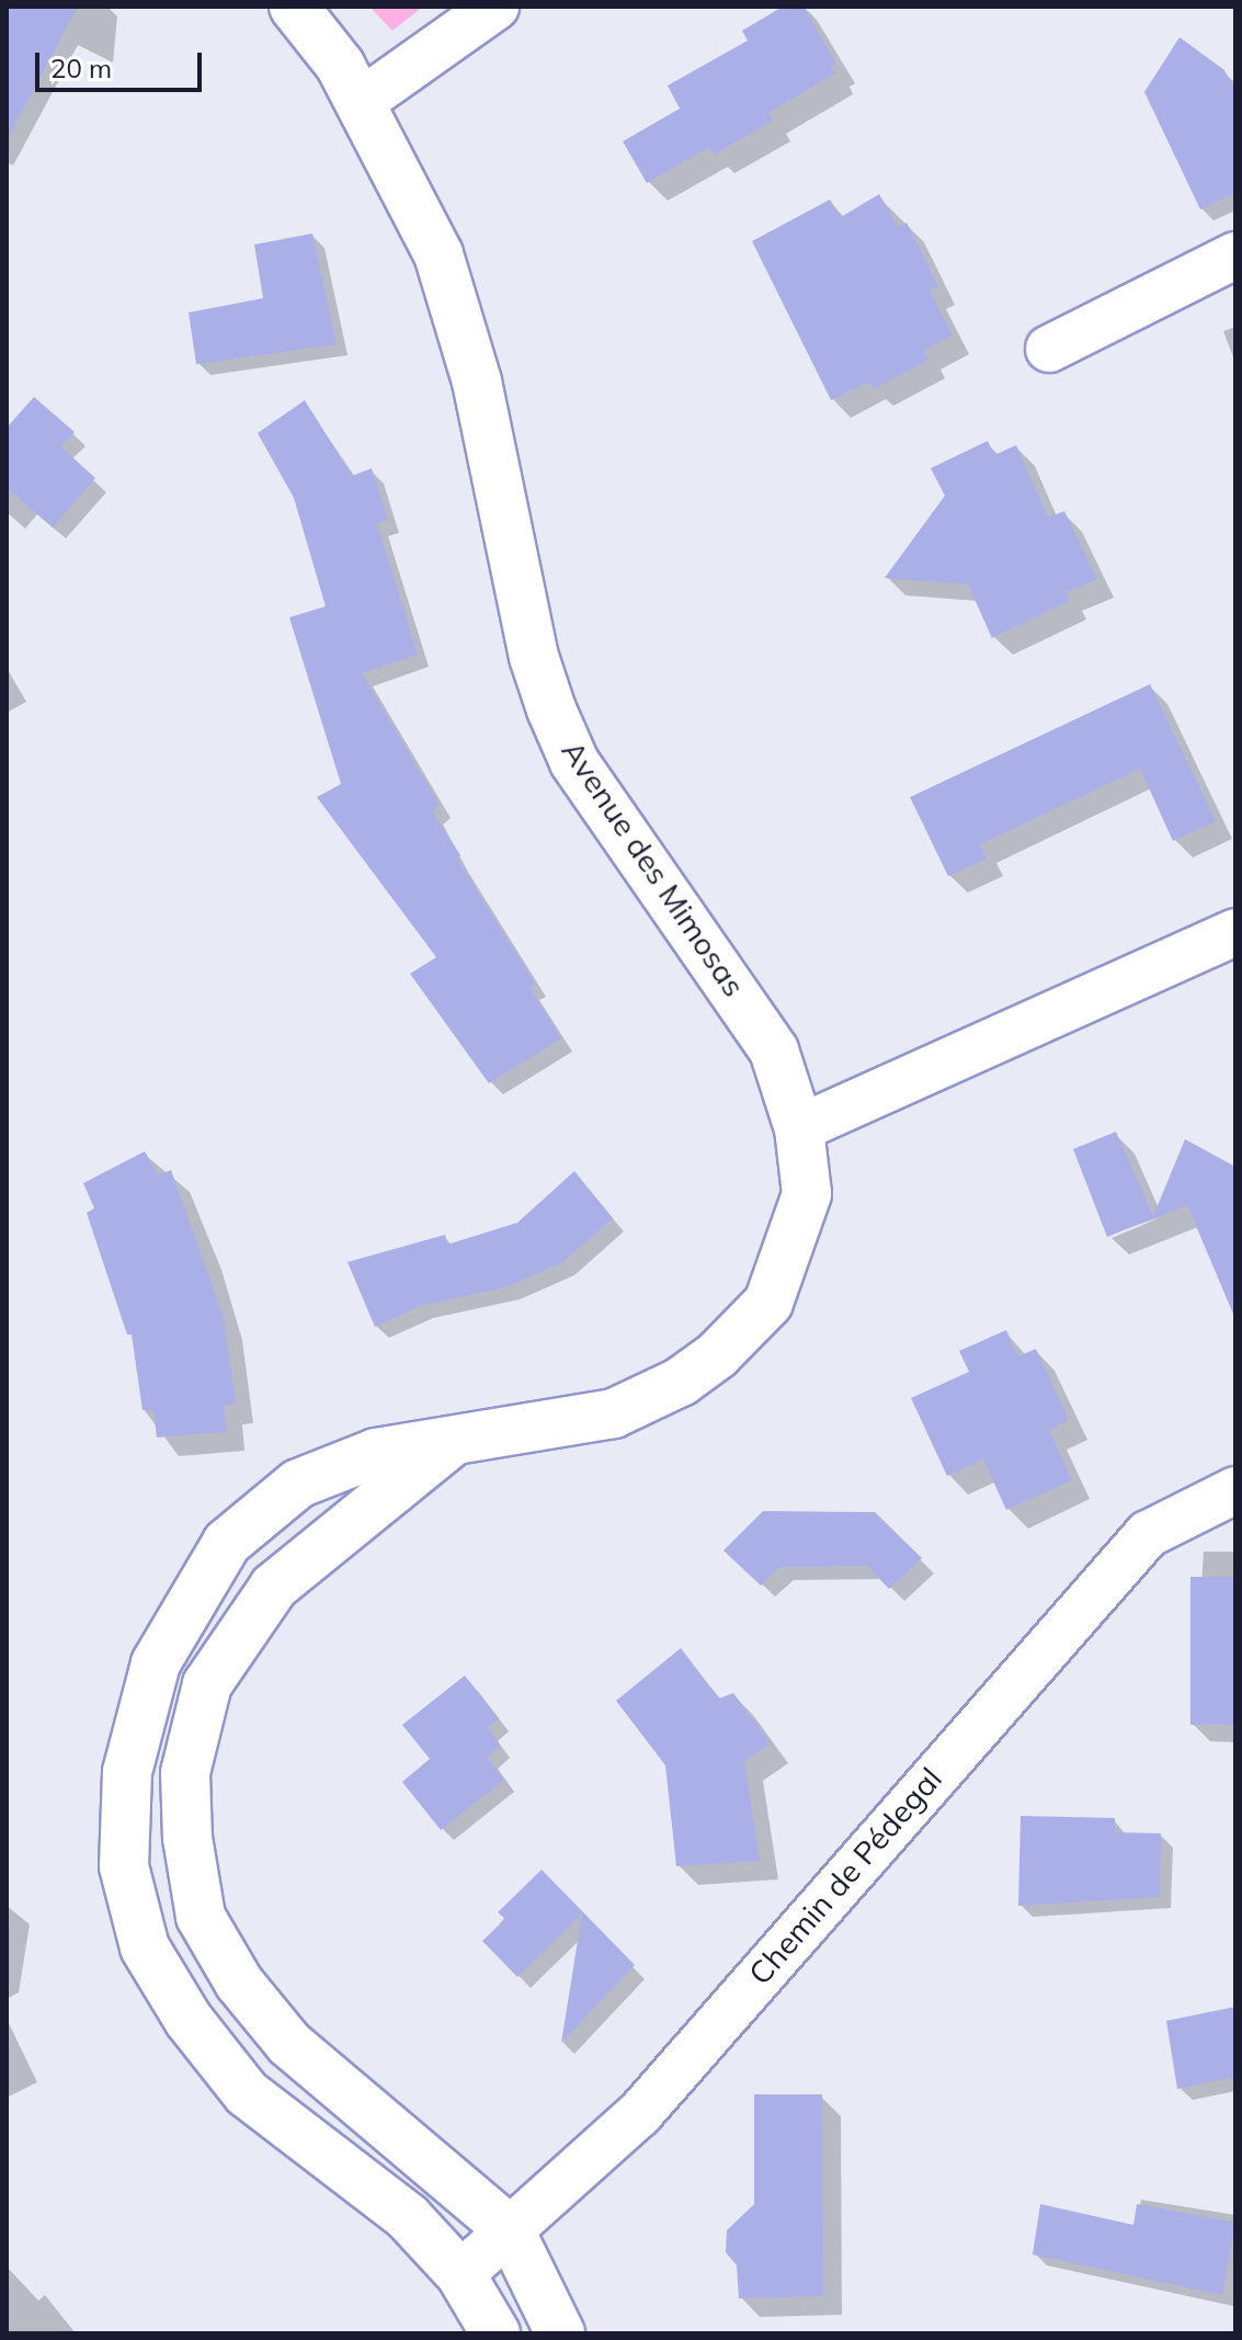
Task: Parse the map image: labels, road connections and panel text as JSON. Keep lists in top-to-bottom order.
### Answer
{
  "streets": {
    "street": ["Avenue des Mimosas", "Chemin de Pédegal"]
  },
  "crossings": [
    ["Avenue des Mimosas", "Chemin de Pédegal"]
  ],
  "scale_bar": "20 m"
}
